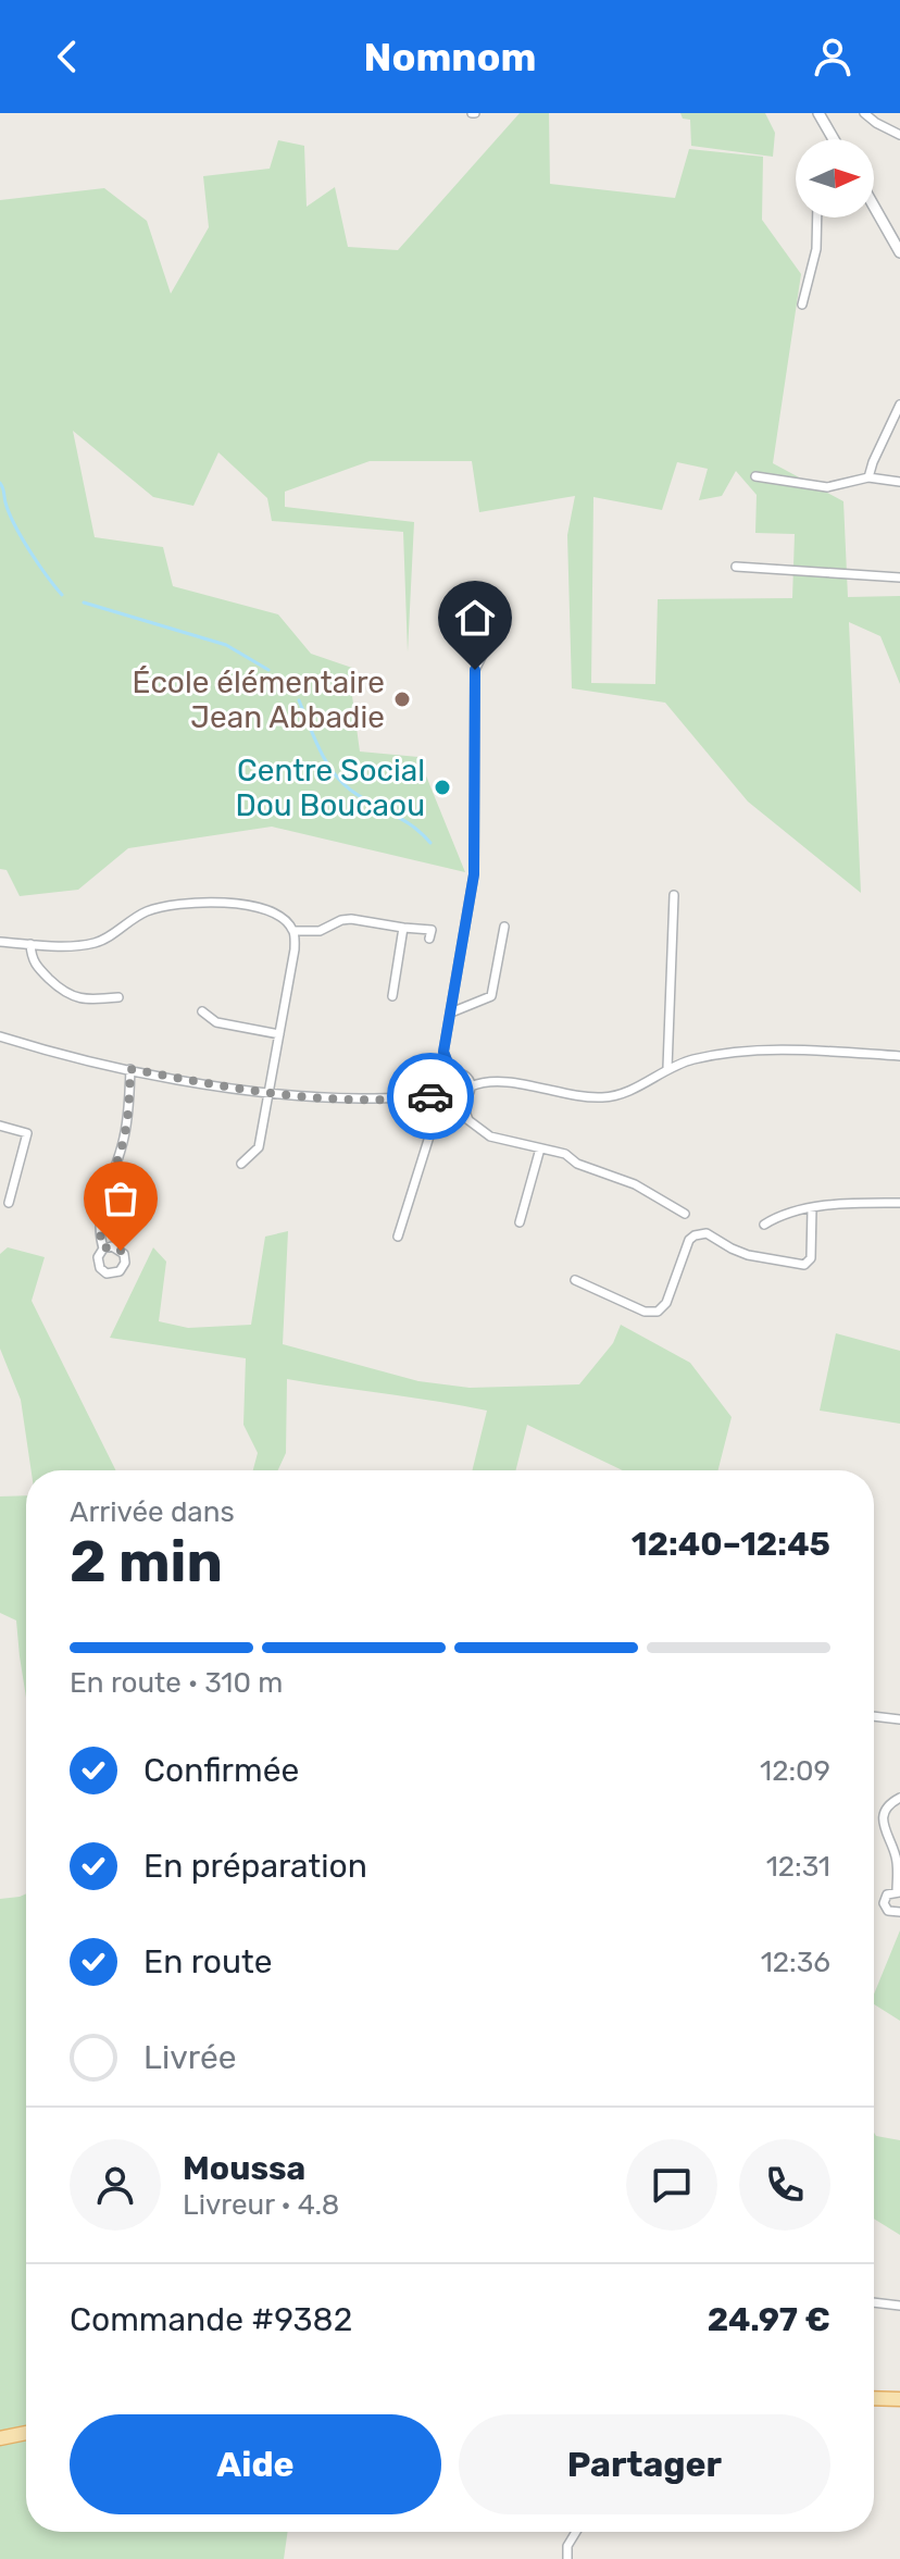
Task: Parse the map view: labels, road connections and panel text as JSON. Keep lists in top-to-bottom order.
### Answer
{
  "places": ["École élémentaire Jean Abbadie", "Centre Social Dou Boucaou"],
  "north": "right",
  "page": {
    "header": "Nomnom",
    "heading": ["2 min", "Arrivée dans", "12:40–12:45"],
    "panel": [
      "Moussa",
      "Livreur · 4.8",
      "Commande #9382",
      "24.97 €"
    ],
    "bar": "En route · 310 m",
    "list": [
      ["Confirmée", "12:09"],
      ["En préparation", "12:31"],
      ["En route", "12:36"],
      "Livrée"
    ],
    "buttons": ["Aide", "Partager"]
  }
}
